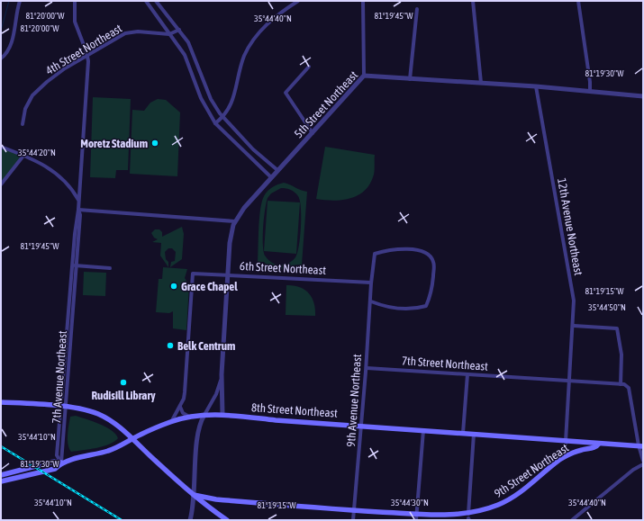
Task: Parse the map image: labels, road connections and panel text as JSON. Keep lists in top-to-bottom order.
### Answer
{
  "streets": {
    "main road": ["8th Street Northeast", "9th Street Northeast"],
    "street": [
      "4th Street Northeast",
      "5th Street Northeast",
      "12th Avenue Northeast",
      "6th Street Northeast",
      "7th Street Northeast",
      "7th Avenue Northeast",
      "9th Avenue Northeast"
    ]
  },
  "crossings": [
    ["4th Street Northeast", "7th Avenue Northeast"],
    ["5th Street Northeast", "12th Avenue Northeast"],
    ["12th Avenue Northeast", "7th Street Northeast"],
    ["12th Avenue Northeast", "8th Street Northeast"],
    ["12th Avenue Northeast", "9th Street Northeast"],
    ["6th Street Northeast", "9th Avenue Northeast"],
    ["7th Street Northeast", "9th Avenue Northeast"],
    ["7th Avenue Northeast", "8th Street Northeast"],
    ["9th Avenue Northeast", "8th Street Northeast"],
    ["9th Avenue Northeast", "9th Street Northeast"],
    ["8th Street Northeast", "9th Street Northeast"]
  ],
  "places": [
    "Moretz Stadium",
    "Grace Chapel",
    "Belk Centrum",
    "Rudisill Library"
  ],
  "coordinates": [
    "81°20'00\"W",
    "81°19'45\"W",
    "35°44'40\"N",
    "81°19'30\"W",
    "35°44'20\"N",
    "81°19'15\"W",
    "35°44'50\"N",
    "35°44'10\"N",
    "35°44'30\"N"
  ]
}
